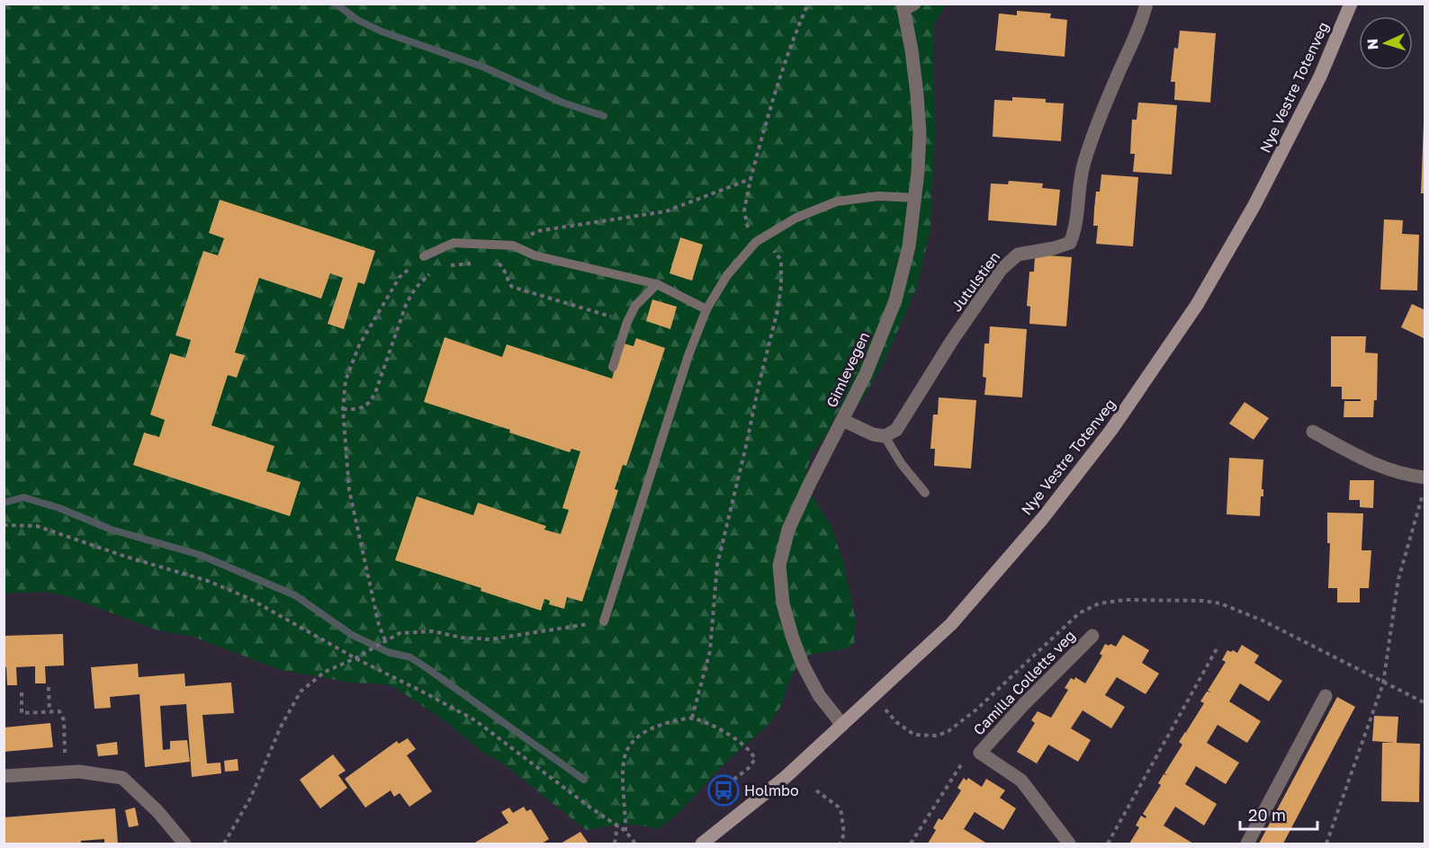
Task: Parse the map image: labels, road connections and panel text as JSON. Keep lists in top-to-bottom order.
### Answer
{
  "streets": {
    "main road": ["Nye Vestre Totenveg"],
    "street": ["Jutulstien", "Gimlevegen", "Camilla Colletts veg"]
  },
  "crossings": [
    ["Nye Vestre Totenveg", "Gimlevegen"]
  ],
  "places": {
    "bus stop": ["Holmbo"]
  },
  "scale_bar": "20 m",
  "north": "left"
}
